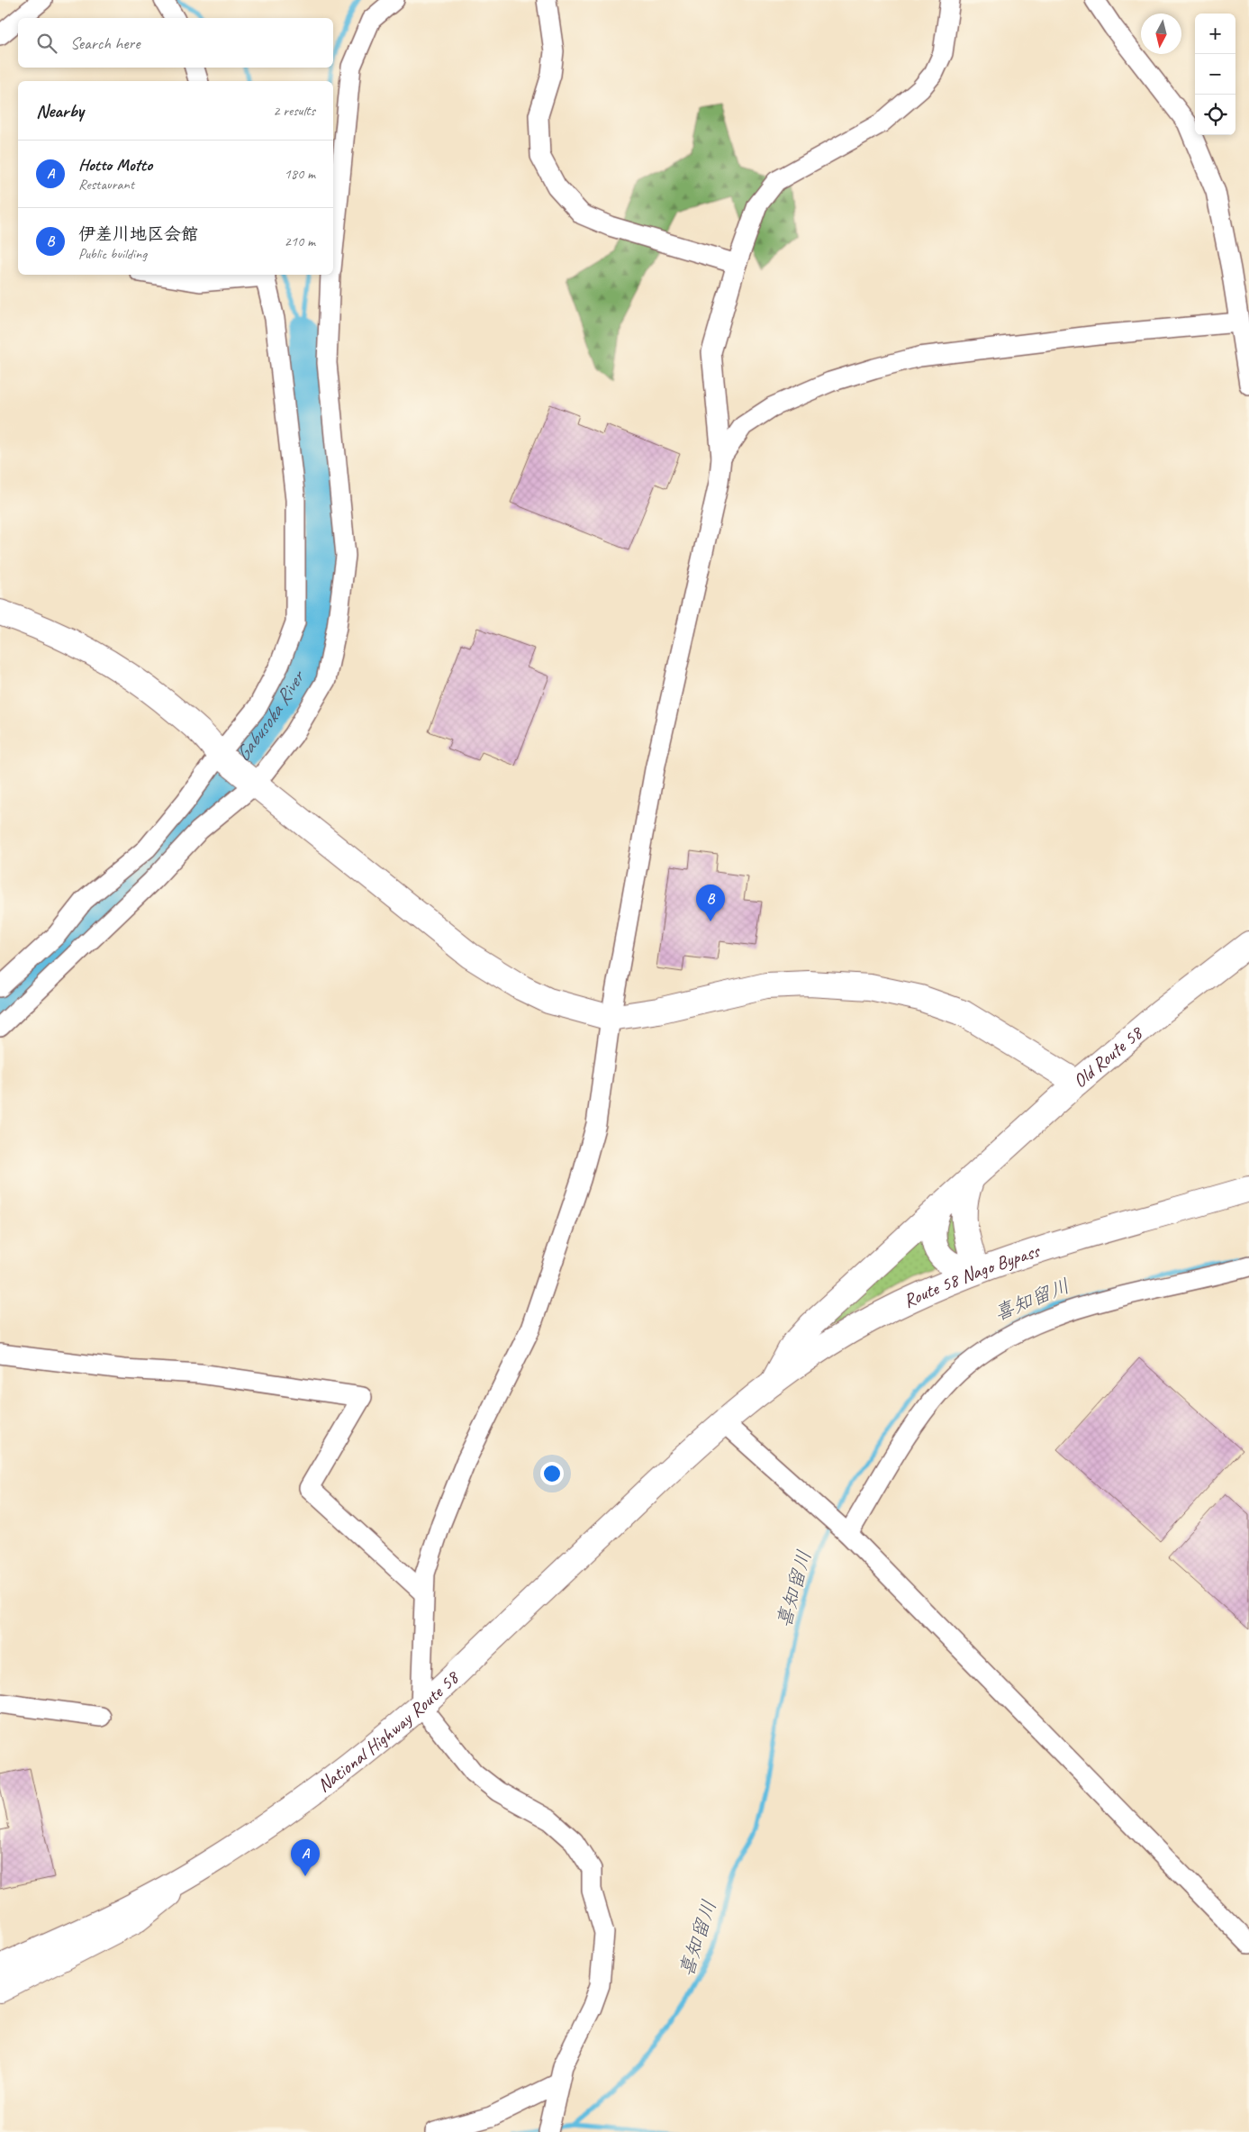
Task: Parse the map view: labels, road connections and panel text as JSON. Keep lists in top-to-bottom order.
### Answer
{
  "streets": {
    "main road": ["Old Route 58", "Route 58 Nago Bypass", "National Highway Route 58"]
  },
  "crossings": [
    ["Old Route 58", "Route 58 Nago Bypass"],
    ["Route 58 Nago Bypass", "National Highway Route 58"]
  ],
  "water": ["Gabusoka River", "喜知留川"],
  "north": "bottom",
  "page": {
    "map_buttons": ["+", "−"],
    "search": "Search here",
    "heading": ["Nearby", "2 results"],
    "list": [
      {
        "mark": "A",
        "name": "Hotto Motto",
        "note": "Restaurant",
        "value": "180 m"
      },
      {
        "mark": "B",
        "name": "伊差川地区会館",
        "note": "Public building",
        "value": "210 m"
      }
    ],
    "pins": ["B", "A"]
  }
}
